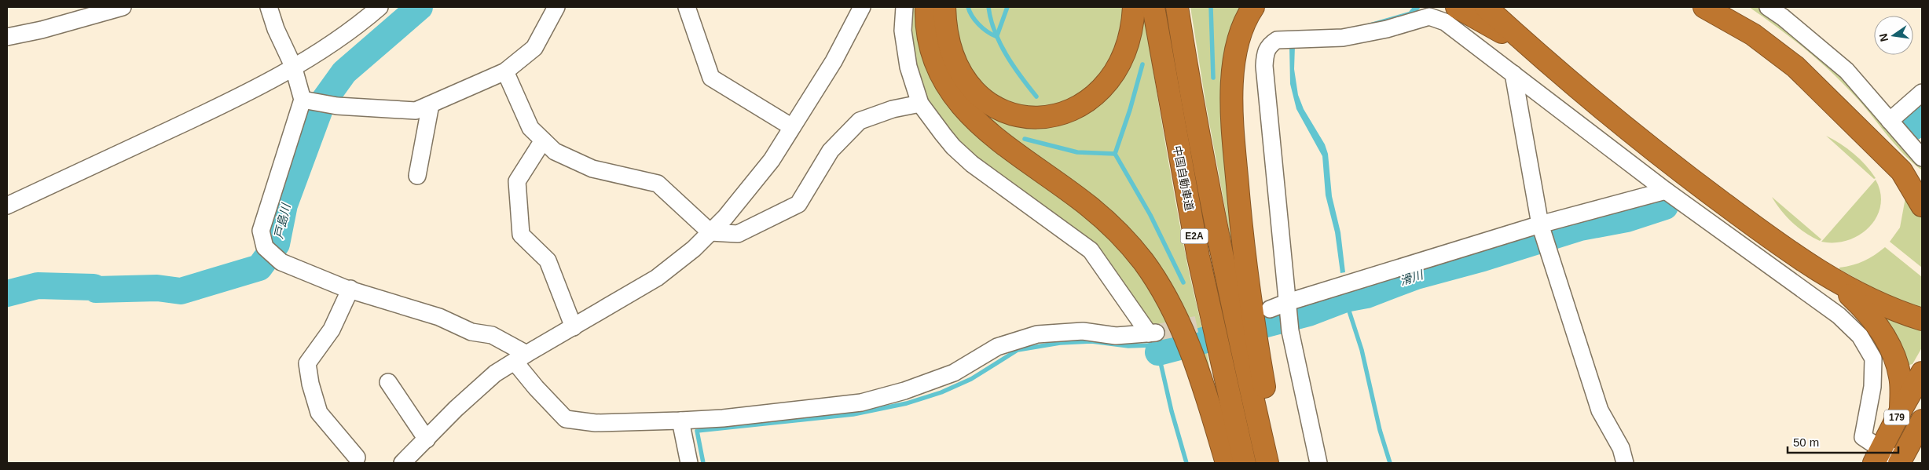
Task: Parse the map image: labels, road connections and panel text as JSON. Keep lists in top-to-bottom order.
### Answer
{
  "streets": {
    "highway": ["中国自動車道", "E2A", "179"]
  },
  "water": ["戸島川", "滑川"],
  "scale_bar": "50 m",
  "north": "left"
}
